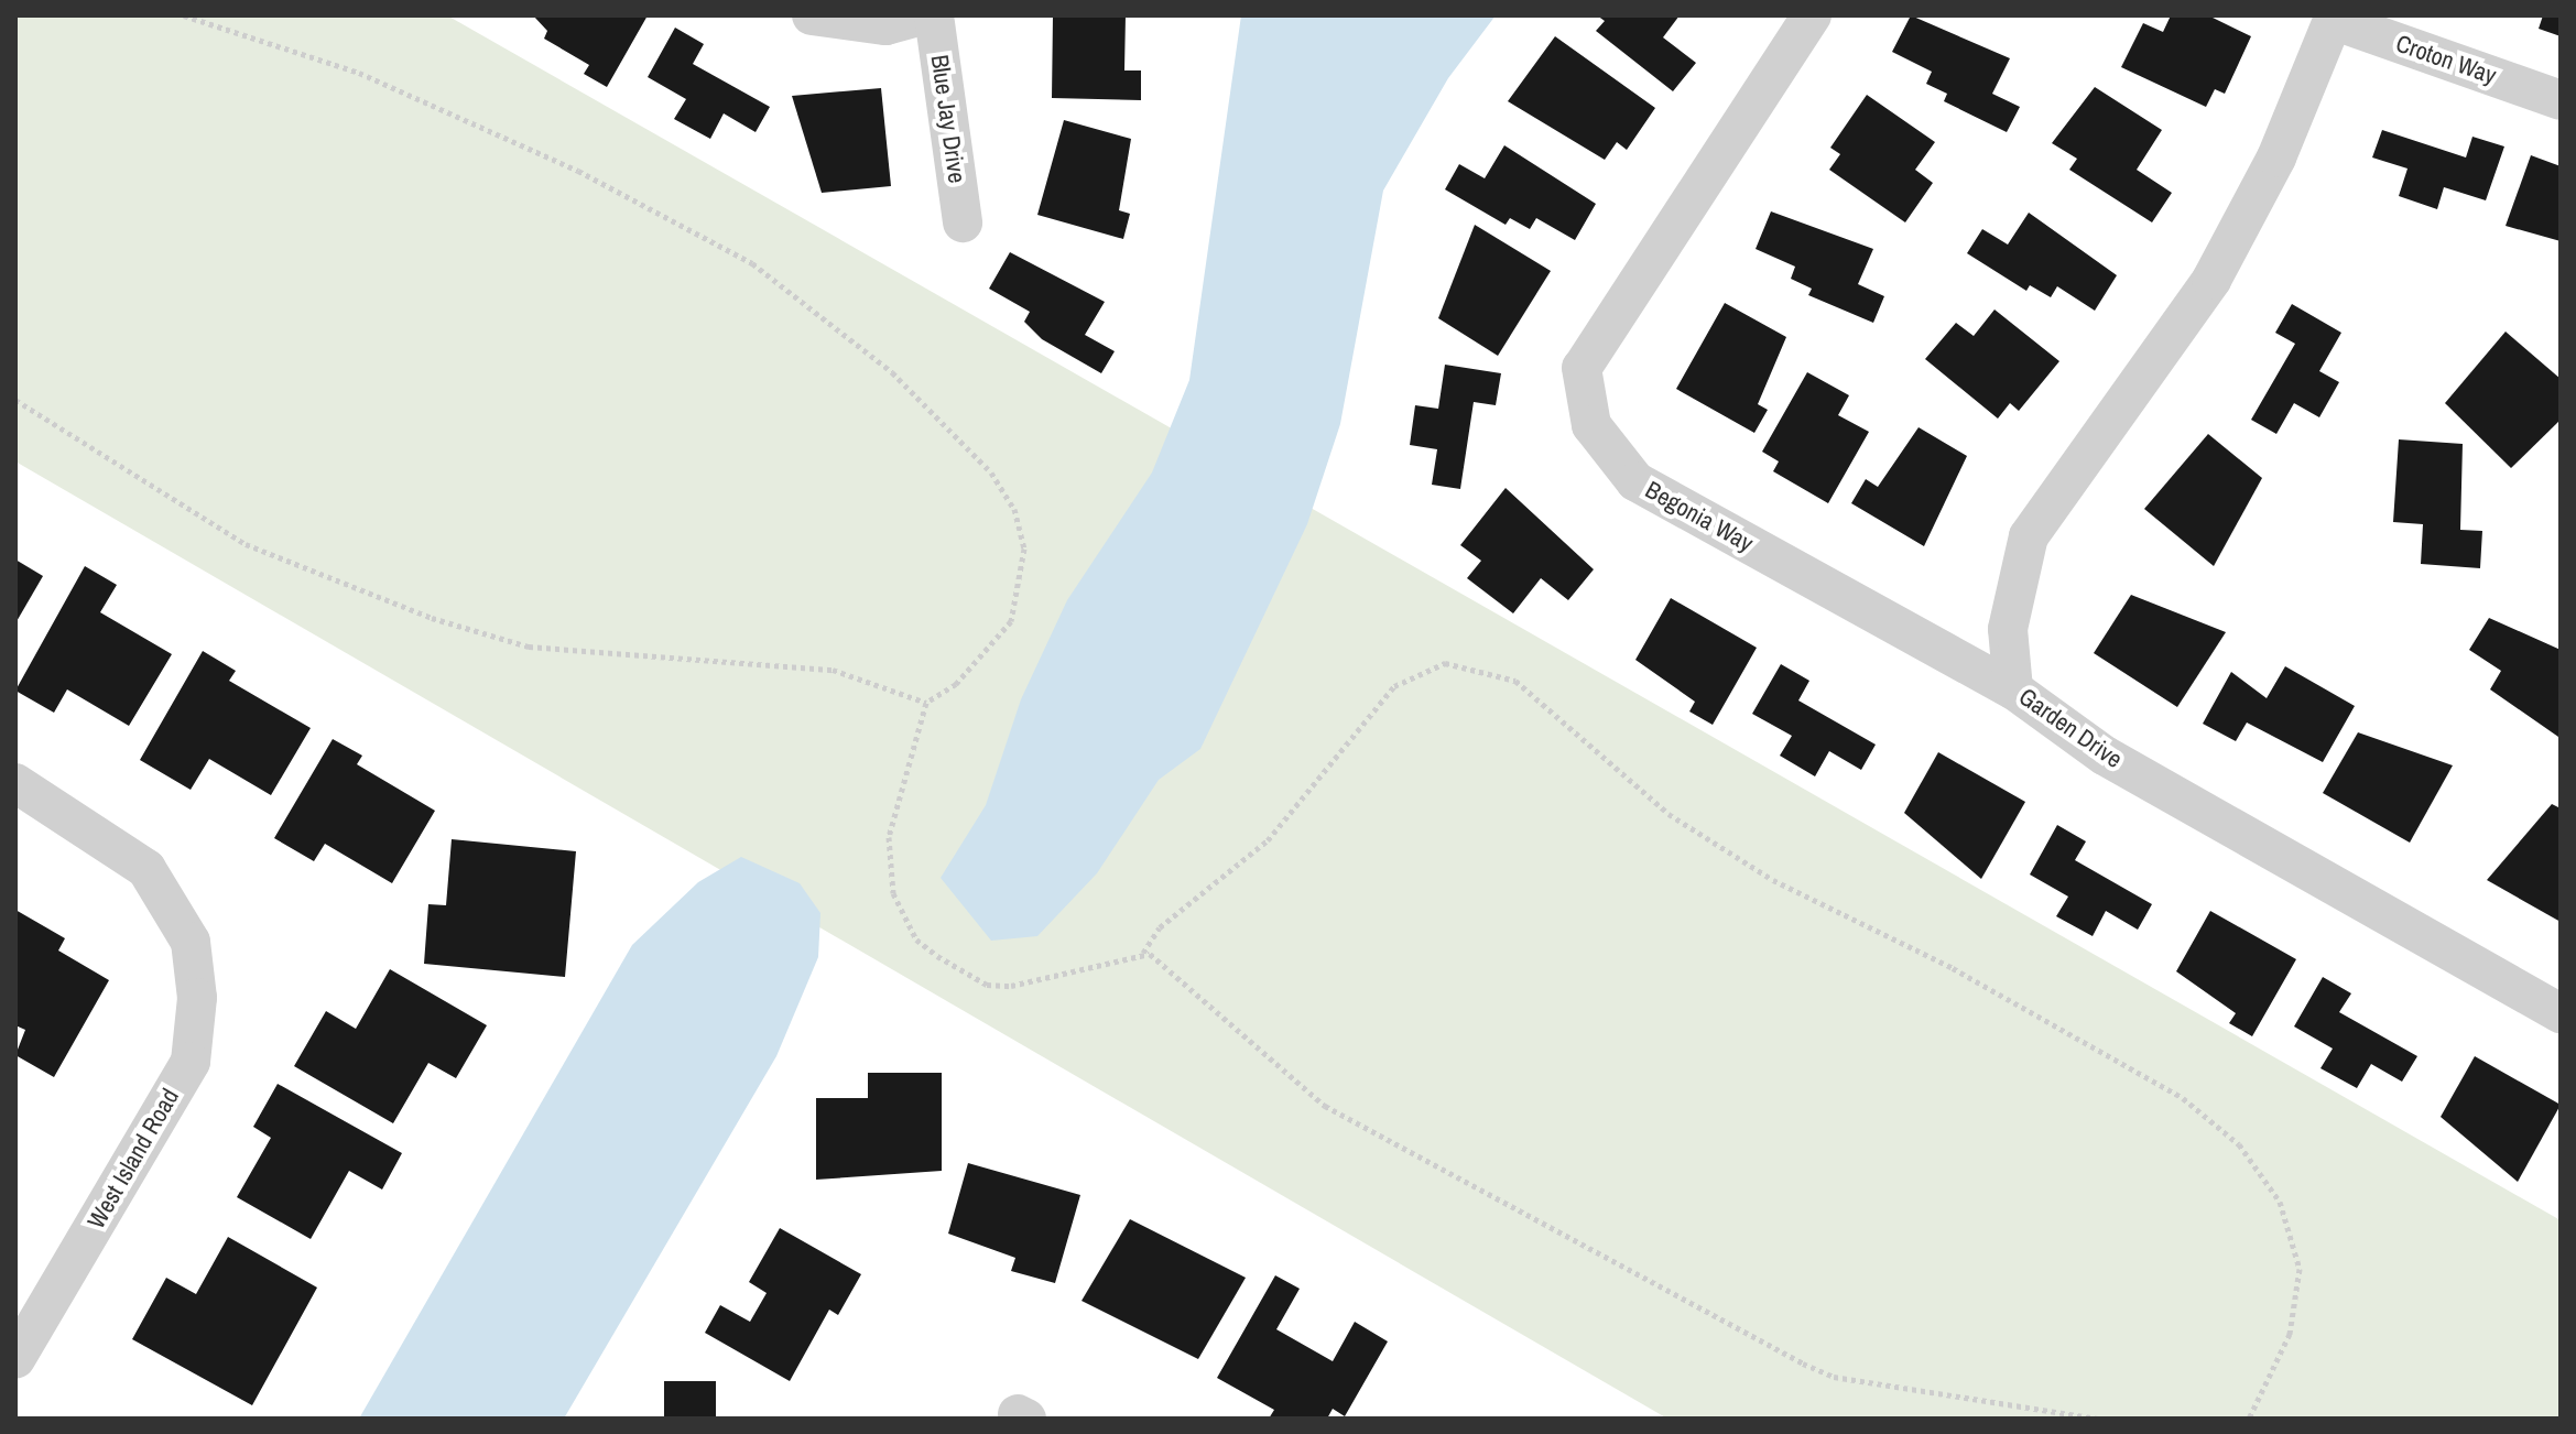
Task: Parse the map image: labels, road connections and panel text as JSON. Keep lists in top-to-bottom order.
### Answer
{
  "streets": {
    "street": [
      "Croton Way",
      "Blue Jay Drive",
      "Begonia Way",
      "Garden Drive",
      "West Island Road"
    ]
  },
  "crossings": [
    ["Croton Way", "Garden Drive"],
    ["Begonia Way", "Garden Drive"]
  ]
}
